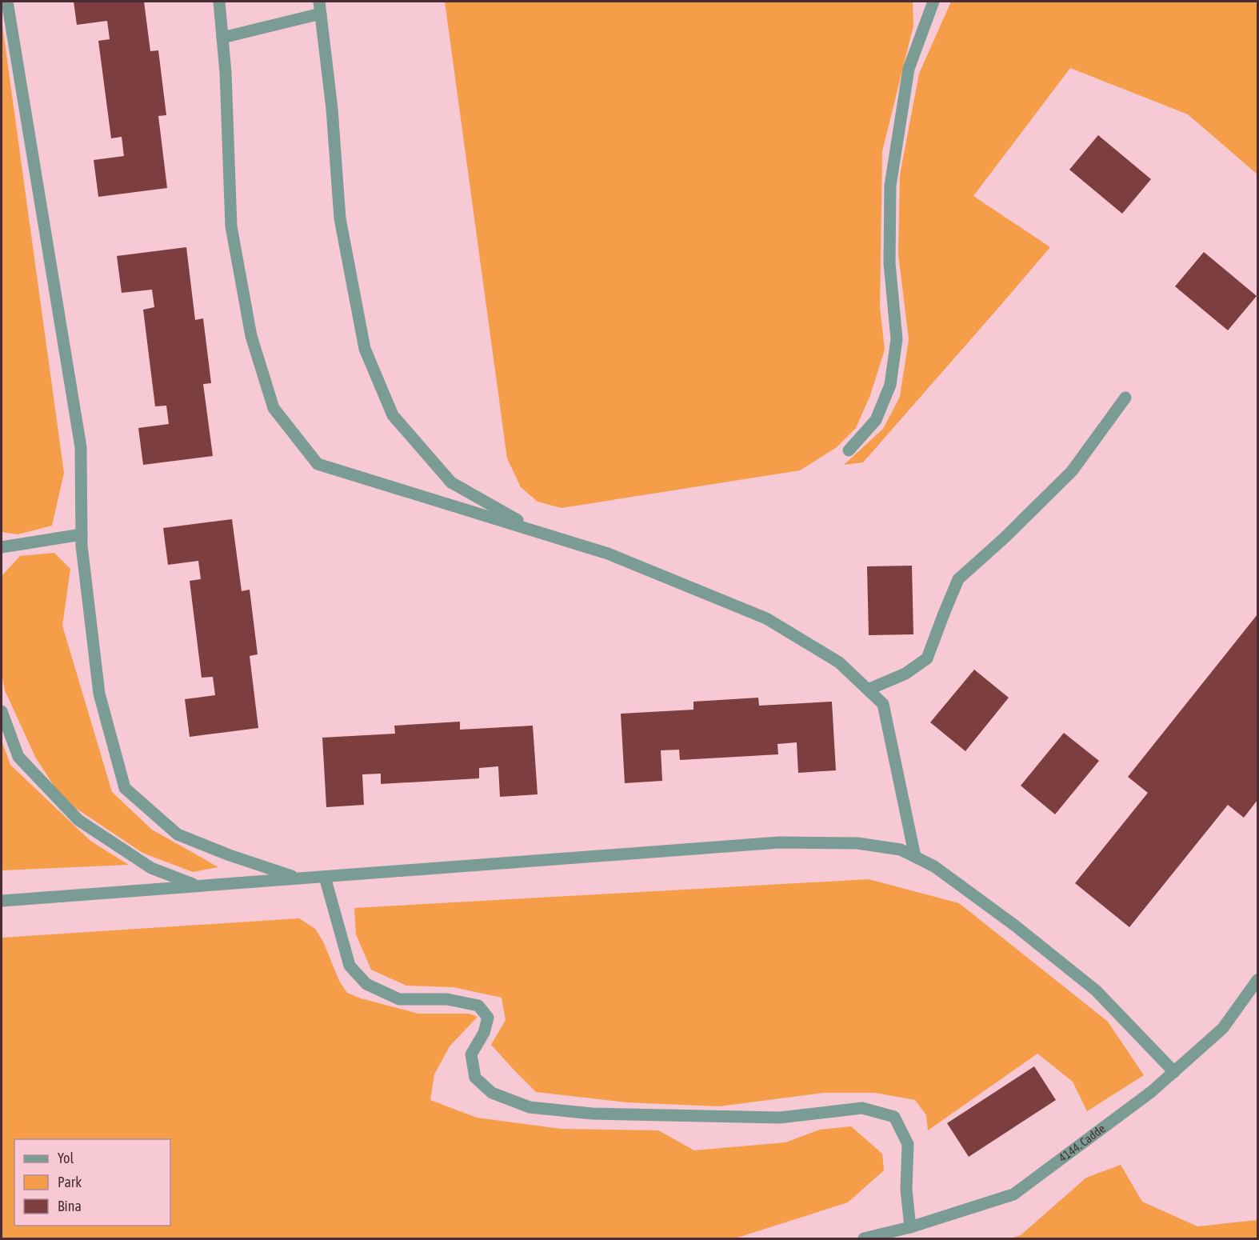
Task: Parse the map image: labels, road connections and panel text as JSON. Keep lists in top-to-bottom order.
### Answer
{
  "streets": {
    "street": ["4144. Cadde"]
  },
  "legend": ["Yol", "Park", "Bina"]
}
